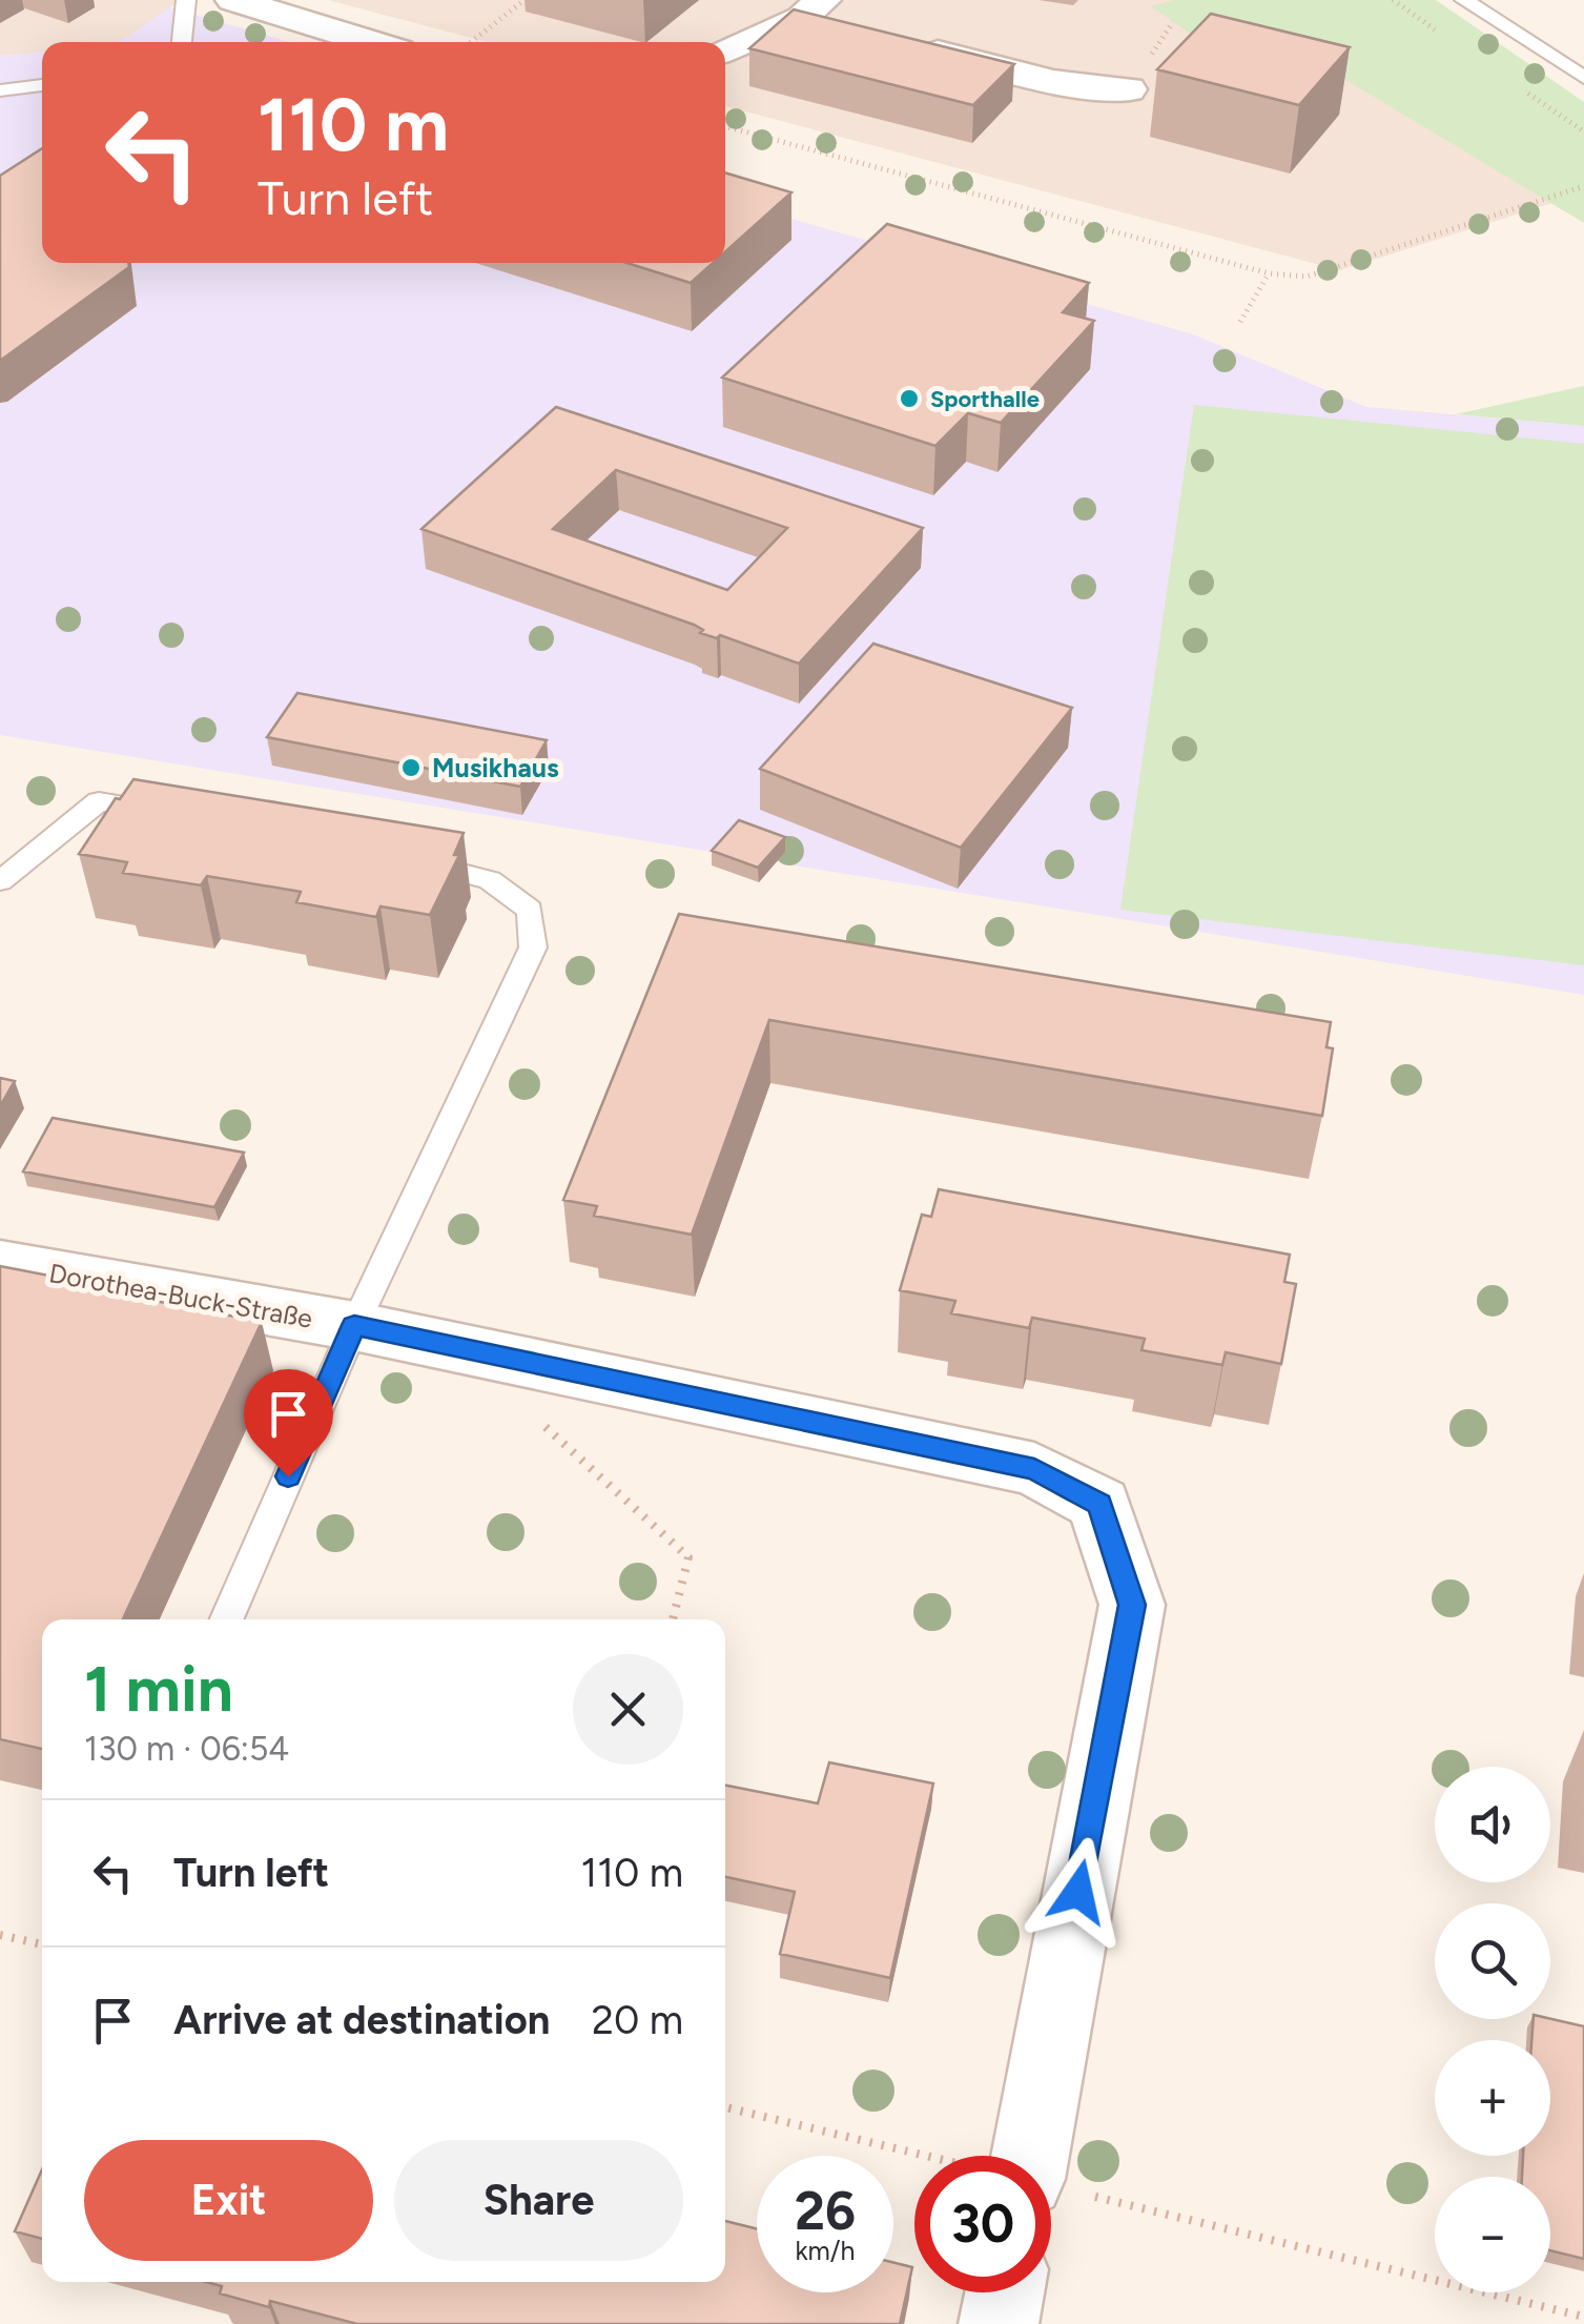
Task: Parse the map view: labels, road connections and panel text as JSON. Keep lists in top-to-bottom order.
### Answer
{
  "streets": {
    "street": ["Dorothea-Buck-Straße"]
  },
  "places": ["Sporthalle", "Musikhaus"],
  "page": {
    "turn": ["110 m", "Turn left"],
    "heading": ["1 min", "130 m · 06:54"],
    "map_buttons": ["+", "−"],
    "list": [
      {
        "name": "Turn left",
        "value": "110 m"
      },
      {
        "name": "Arrive at destination",
        "value": "20 m"
      }
    ],
    "buttons": ["Exit", "Share"],
    "speed": "26 km/h",
    "limit": "30"
  }
}
